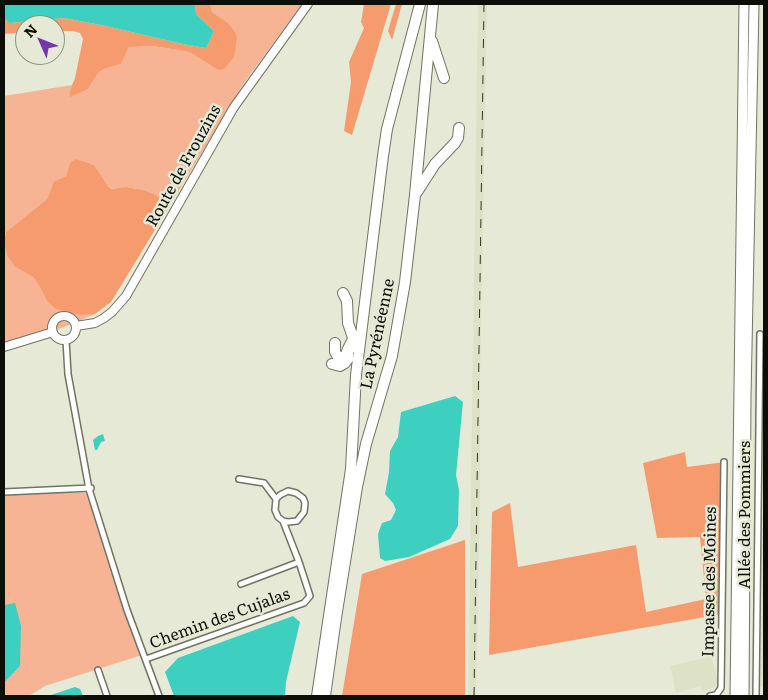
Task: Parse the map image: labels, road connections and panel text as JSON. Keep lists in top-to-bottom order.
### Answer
{
  "streets": {
    "highway": ["La Pyrénéenne"],
    "main road": ["Route de Frouzins"],
    "street": ["Allée des Pommiers", "Impasse des Moines", "Chemin des Cujalas"]
  },
  "north": "top left"
}
